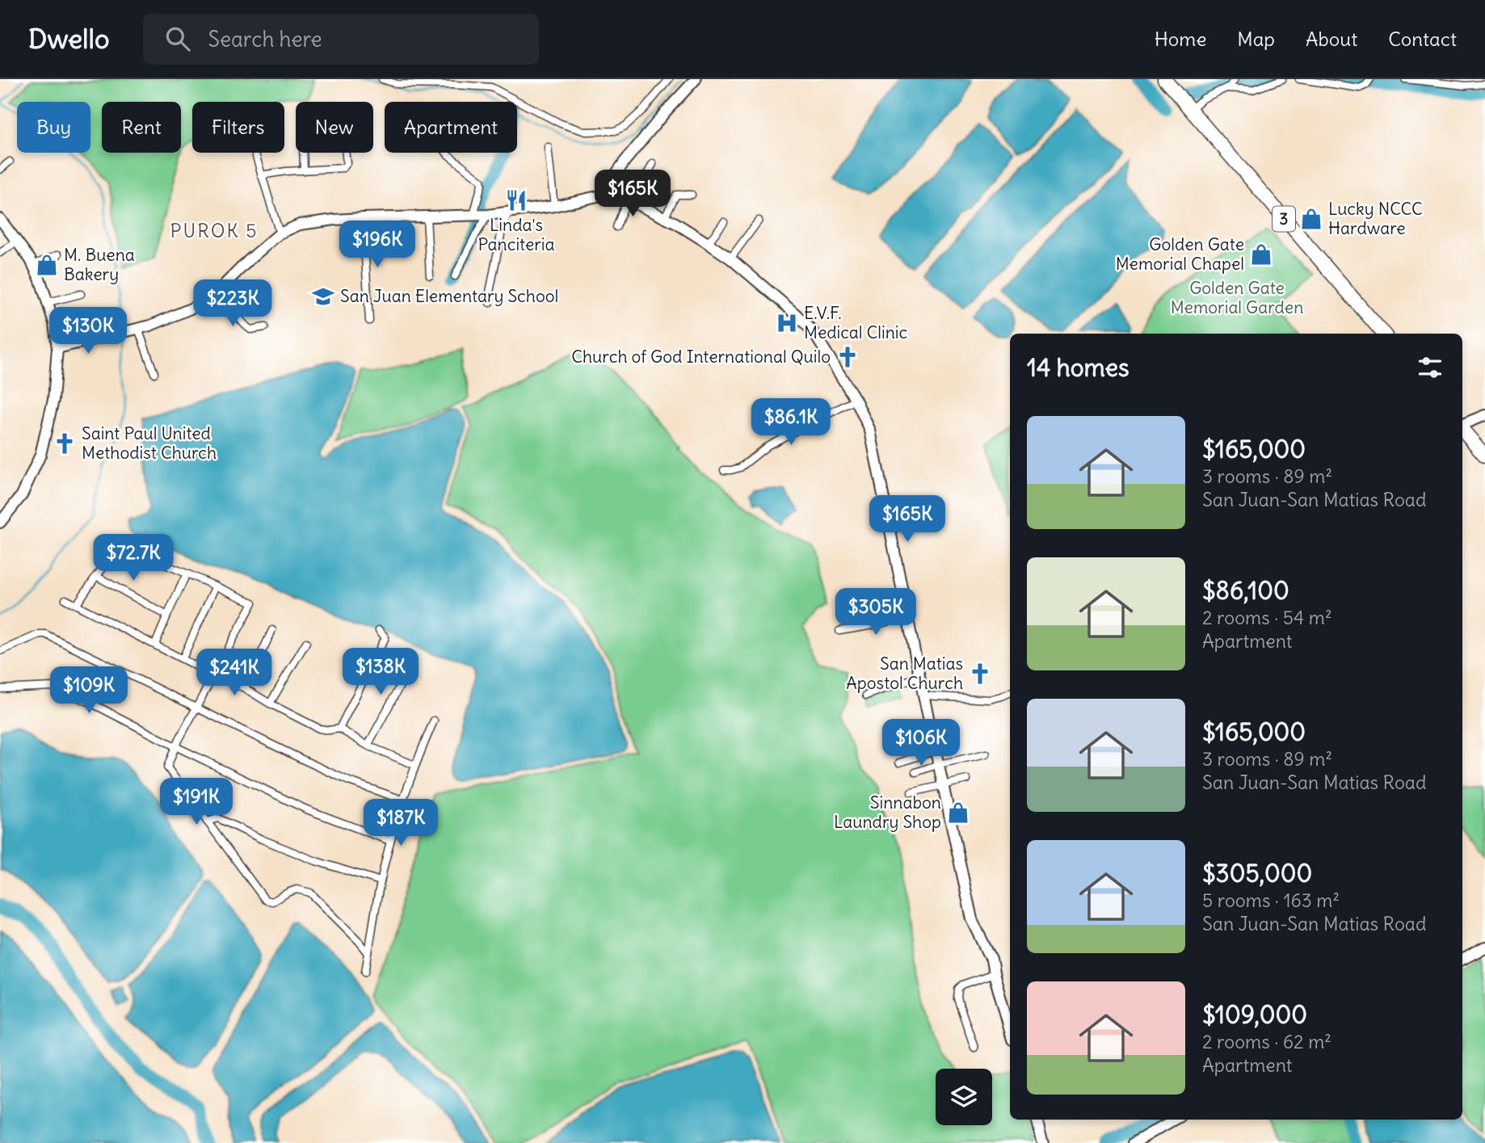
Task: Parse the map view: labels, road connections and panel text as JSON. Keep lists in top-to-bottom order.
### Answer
{
  "streets": {
    "highway": ["3"]
  },
  "districts": ["PUROK 5"],
  "parks": ["Golden Gate Memorial Garden"],
  "places": {
    "restaurant": ["Linda's Panciteria"],
    "shop": [
      "Lucky NCCC Hardware",
      "Golden Gate Memorial Chapel",
      "M. Buena Bakery",
      "Sinnabon Laundry Shop"
    ],
    "school or university": ["San Juan Elementary School"],
    "hospital": ["E.V.F. Medical Clinic"],
    "church": ["Church of God International Quilo", "Saint Paul United Methodist Church", "San Matias Apostol Church"]
  },
  "page": {
    "header": "Dwello",
    "search": "Search here",
    "nav": [
      "Home",
      "Map",
      "About",
      "Contact"
    ],
    "chip": [
      "Buy",
      "Rent",
      "Filters",
      "New",
      "Apartment"
    ],
    "price": [
      "$165K",
      "$196K",
      "$223K",
      "$130K",
      "$86.1K",
      "$165K",
      "$72.7K",
      "$305K",
      "$138K",
      "$241K",
      "$109K",
      "$106K",
      "$191K",
      "$187K"
    ],
    "heading": "14 homes",
    "list": [
      {
        "name": "$165,000",
        "note": "3 rooms · 89 m² · San Juan-San Matias Road"
      },
      {
        "name": "$86,100",
        "note": "2 rooms · 54 m² · Apartment"
      },
      {
        "name": "$165,000",
        "note": "3 rooms · 89 m² · San Juan-San Matias Road"
      },
      {
        "name": "$305,000",
        "note": "5 rooms · 163 m² · San Juan-San Matias Road"
      },
      {
        "name": "$109,000",
        "note": "2 rooms · 62 m² · Apartment"
      }
    ]
  }
}
